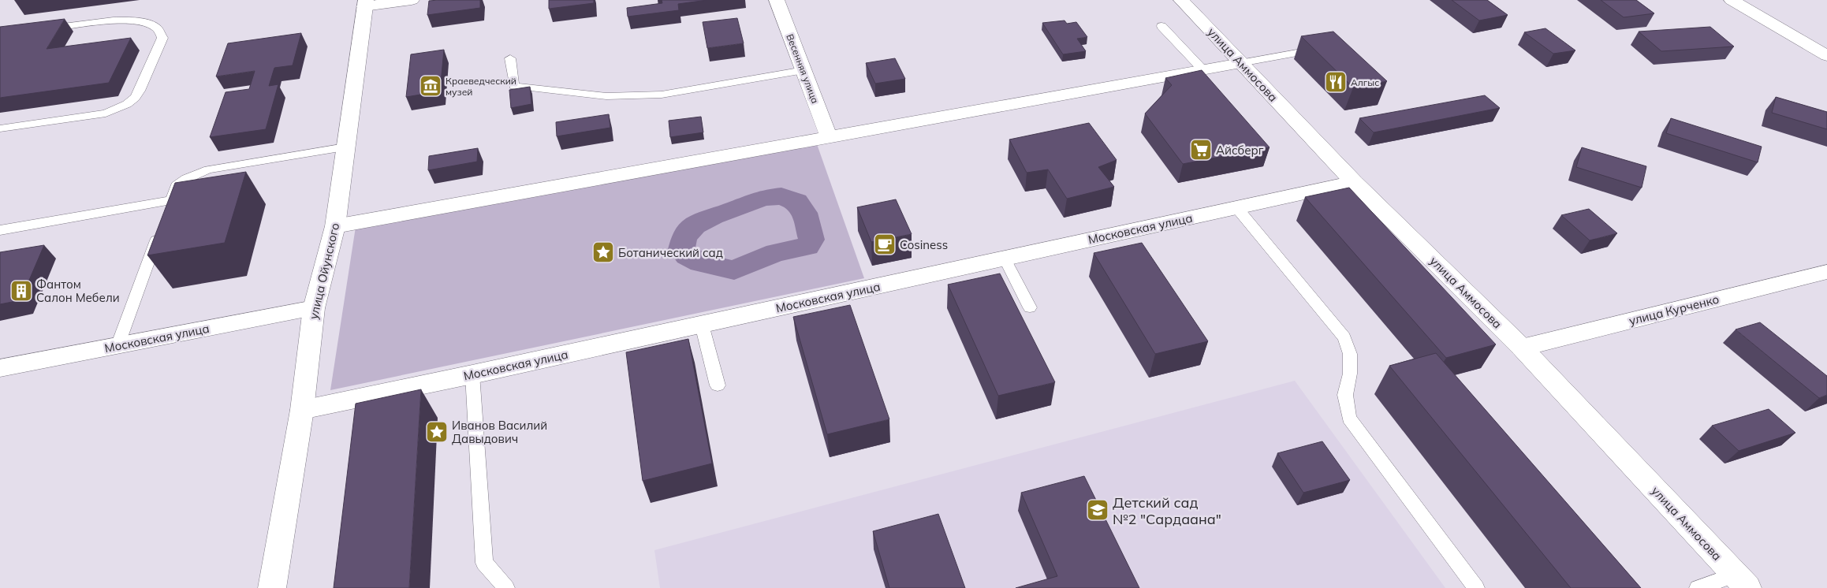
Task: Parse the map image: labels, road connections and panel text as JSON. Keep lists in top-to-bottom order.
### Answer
{
  "streets": {
    "street": [
      "улица Аммосова",
      "Весенняя улица",
      "Московская улица",
      "улица Ойунского",
      "улица Курченко"
    ]
  },
  "crossings": [
    ["улица Аммосова", "Московская улица"],
    ["улица Аммосова", "улица Курченко"],
    ["Московская улица", "улица Ойунского"]
  ],
  "places": {
    "restaurant": ["Алгыс"],
    "museum": ["Краеведческий музей"],
    "supermarket": ["Айсберг"],
    "cafe": ["Cosiness"],
    "place": ["Ботанический сад", "Иванов Василий Давыдович"],
    "building": ["Фантом Салон Мебели"],
    "school or university": ["Детский сад №2 \"Сардаана\""]
  }
}
